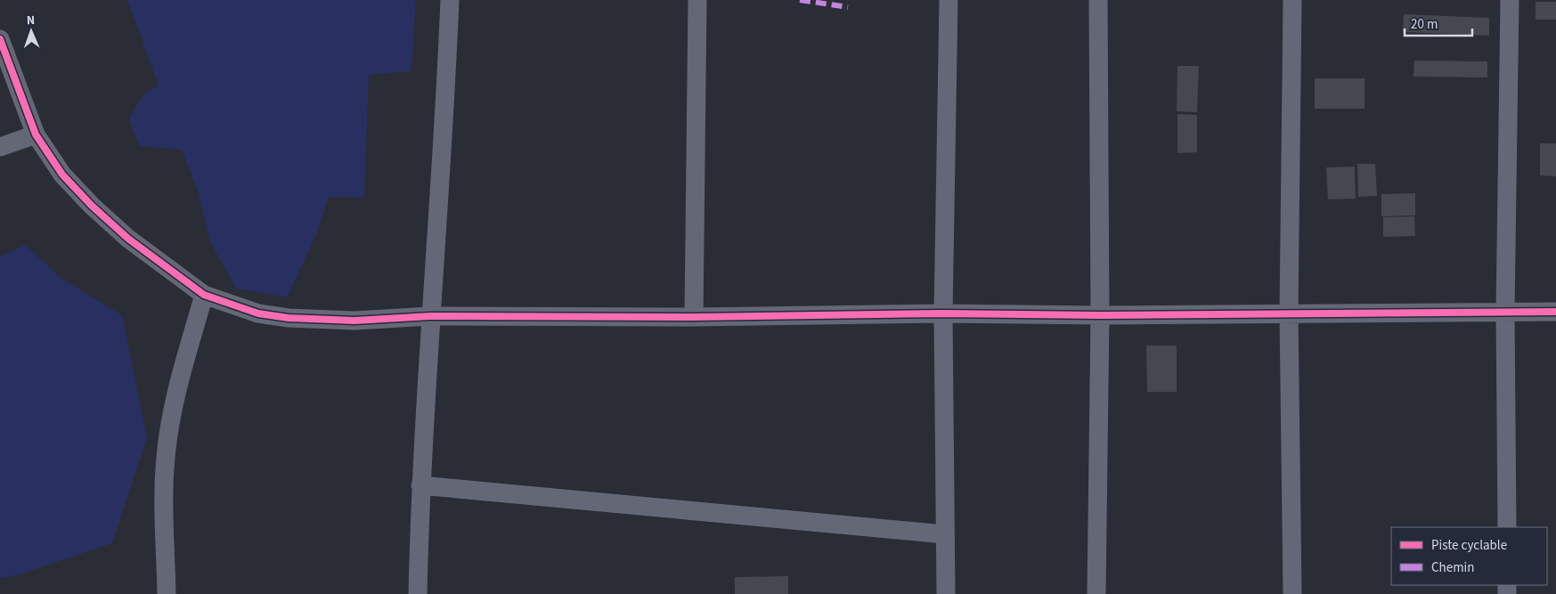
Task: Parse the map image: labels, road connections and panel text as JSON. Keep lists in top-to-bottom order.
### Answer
{
  "legend": ["Piste cyclable", "Chemin"],
  "scale_bar": "20 m",
  "north": "top"
}
